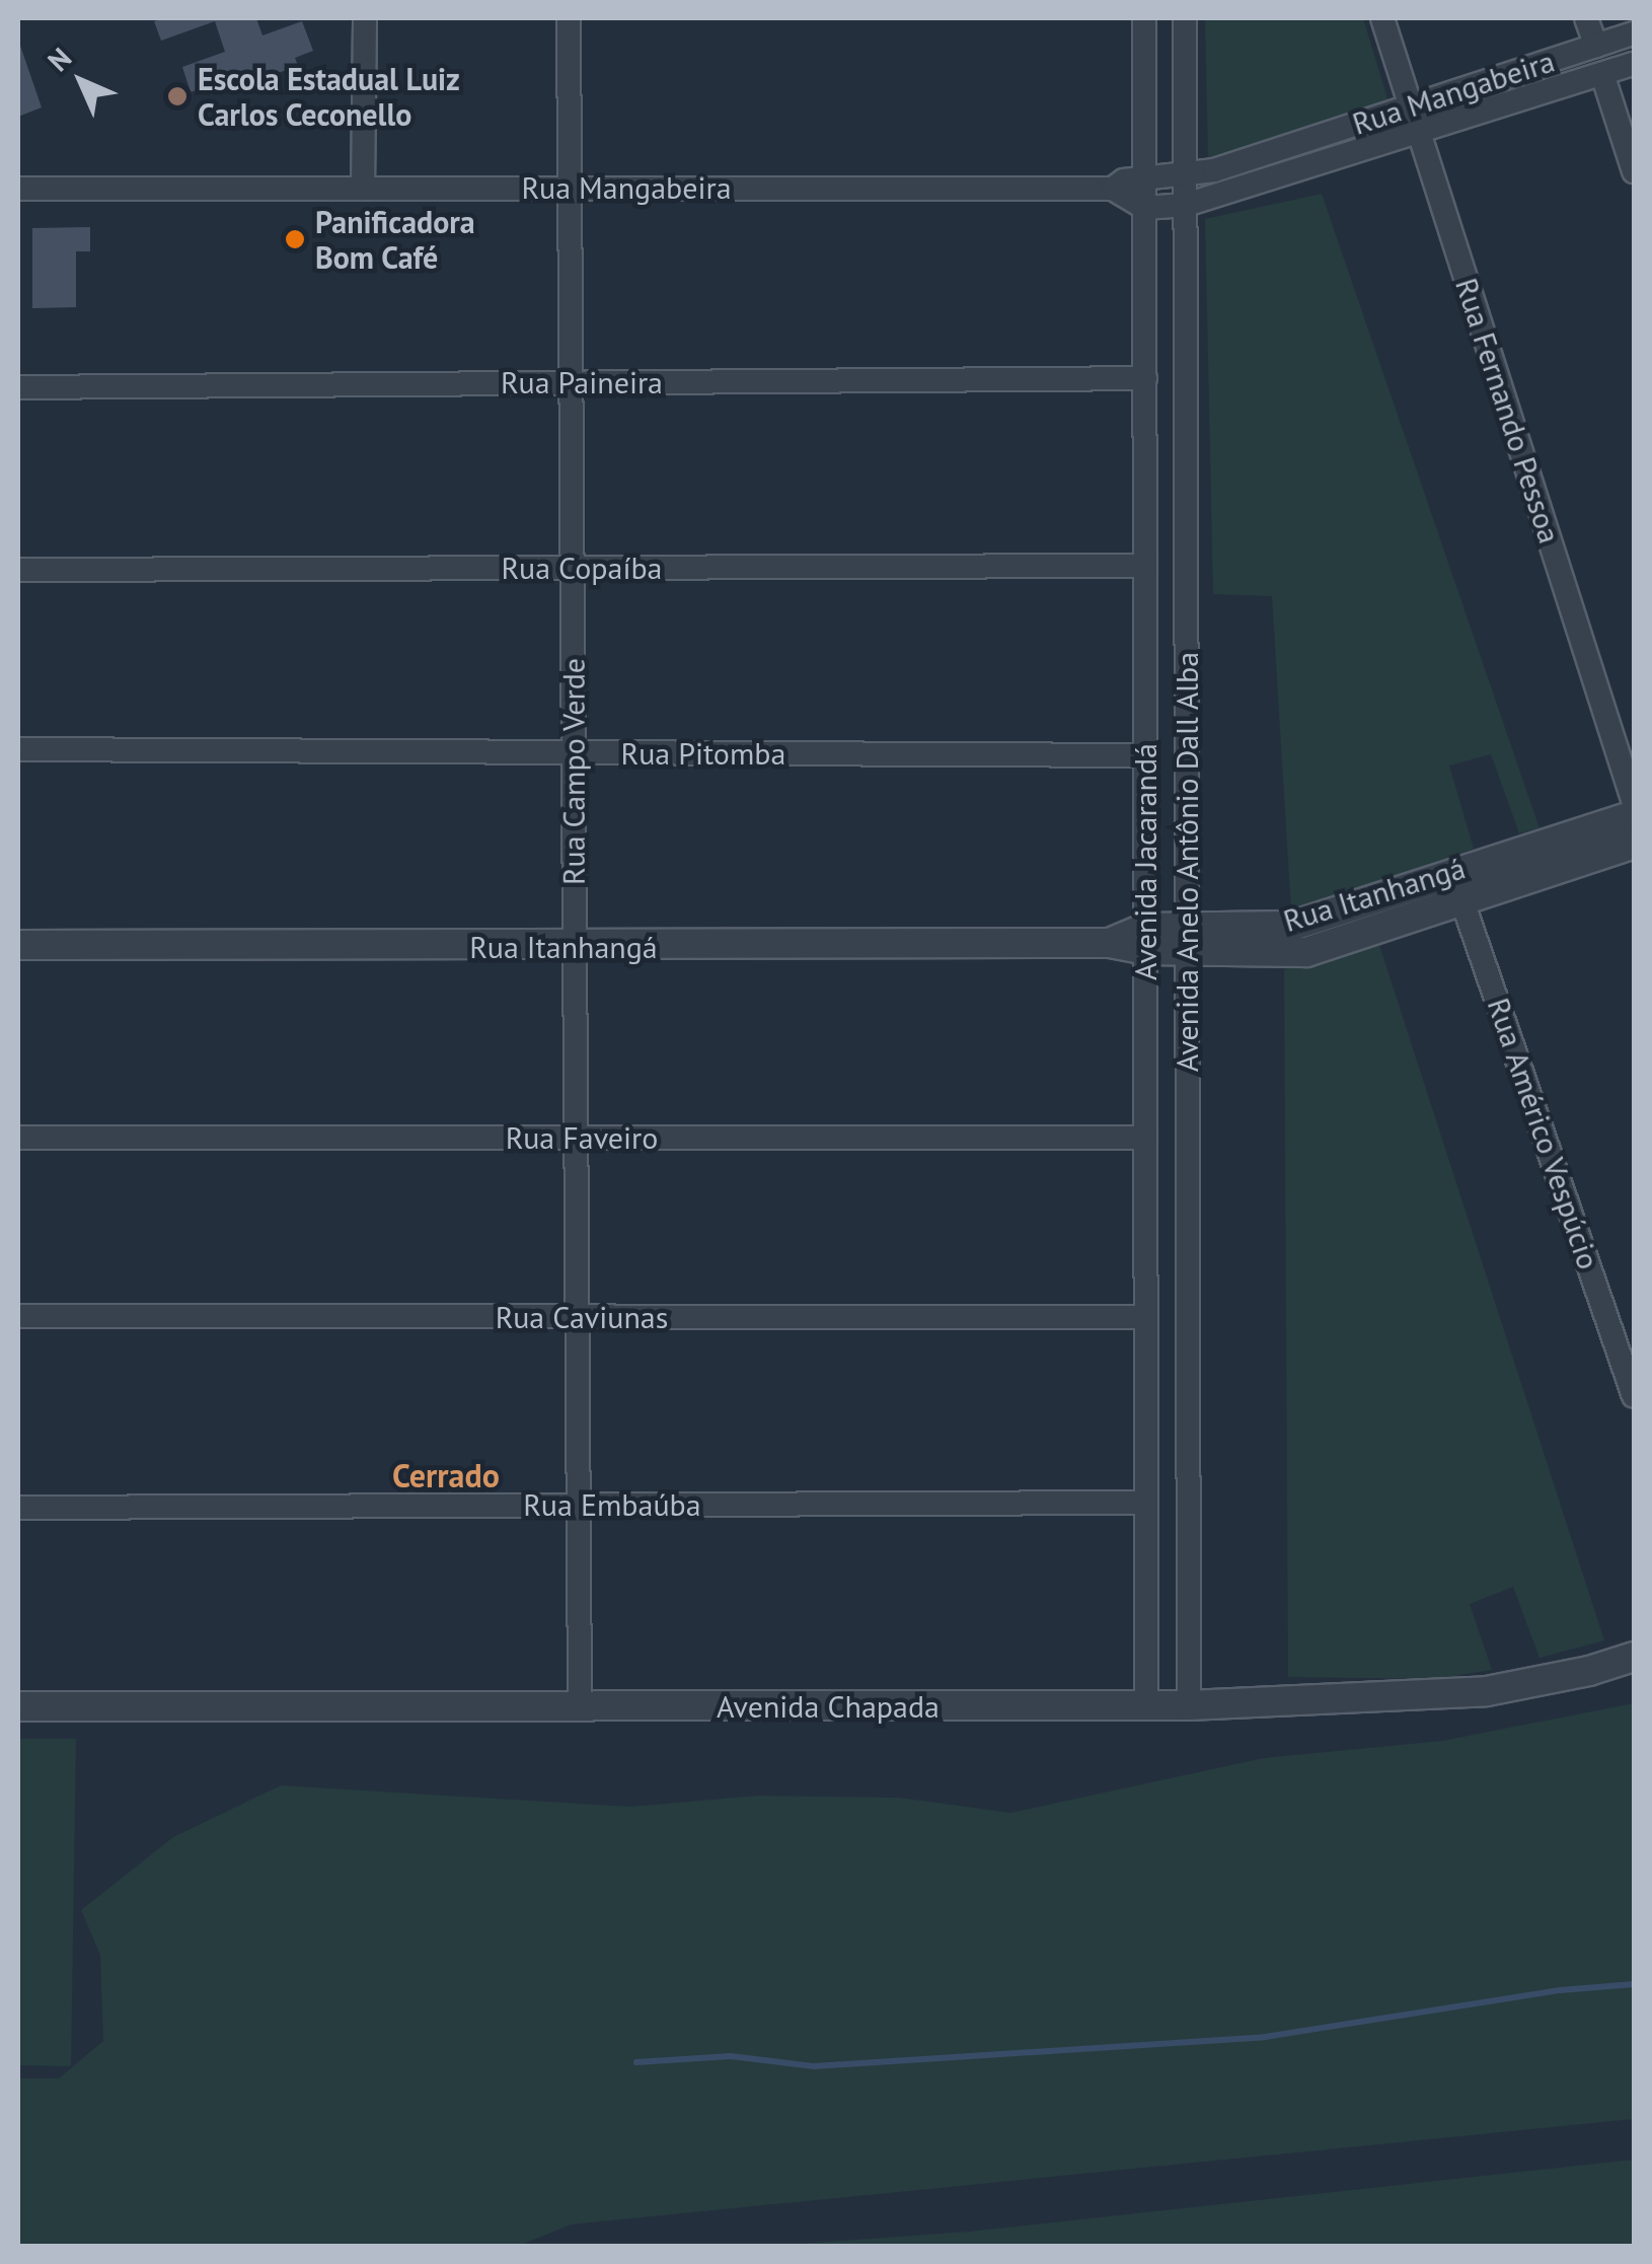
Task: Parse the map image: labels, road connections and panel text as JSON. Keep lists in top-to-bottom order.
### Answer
{
  "streets": {
    "street": [
      "Rua Mangabeira",
      "Rua Paineira",
      "Rua Fernando Pessoa",
      "Rua Copaíba",
      "Rua Pitomba",
      "Rua Campo Verde",
      "Avenida Jacarandá",
      "Avenida Anelo Antônio Dall Alba",
      "Rua Itanhangá",
      "Rua Américo Vespúcio",
      "Rua Faveiro",
      "Rua Caviunas",
      "Rua Embaúba",
      "Avenida Chapada"
    ]
  },
  "crossings": [
    ["Rua Mangabeira", "Rua Fernando Pessoa"],
    ["Rua Mangabeira", "Rua Campo Verde"],
    ["Rua Mangabeira", "Avenida Jacarandá"],
    ["Rua Mangabeira", "Avenida Anelo Antônio Dall Alba"],
    ["Rua Paineira", "Rua Campo Verde"],
    ["Rua Paineira", "Avenida Jacarandá"],
    ["Rua Copaíba", "Rua Campo Verde"],
    ["Rua Copaíba", "Avenida Jacarandá"],
    ["Rua Pitomba", "Rua Campo Verde"],
    ["Rua Pitomba", "Avenida Jacarandá"],
    ["Rua Campo Verde", "Rua Itanhangá"],
    ["Rua Campo Verde", "Rua Faveiro"],
    ["Rua Campo Verde", "Rua Caviunas"],
    ["Rua Campo Verde", "Rua Embaúba"],
    ["Rua Campo Verde", "Avenida Chapada"],
    ["Avenida Jacarandá", "Rua Itanhangá"],
    ["Avenida Jacarandá", "Rua Faveiro"],
    ["Avenida Jacarandá", "Rua Caviunas"],
    ["Avenida Jacarandá", "Rua Embaúba"],
    ["Avenida Jacarandá", "Avenida Chapada"],
    ["Avenida Anelo Antônio Dall Alba", "Rua Itanhangá"],
    ["Avenida Anelo Antônio Dall Alba", "Avenida Chapada"],
    ["Rua Itanhangá", "Rua Américo Vespúcio"]
  ],
  "districts": ["Cerrado"],
  "places": ["Escola Estadual Luiz Carlos Ceconello", "Panificadora Bom Café"],
  "north": "top left"
}
